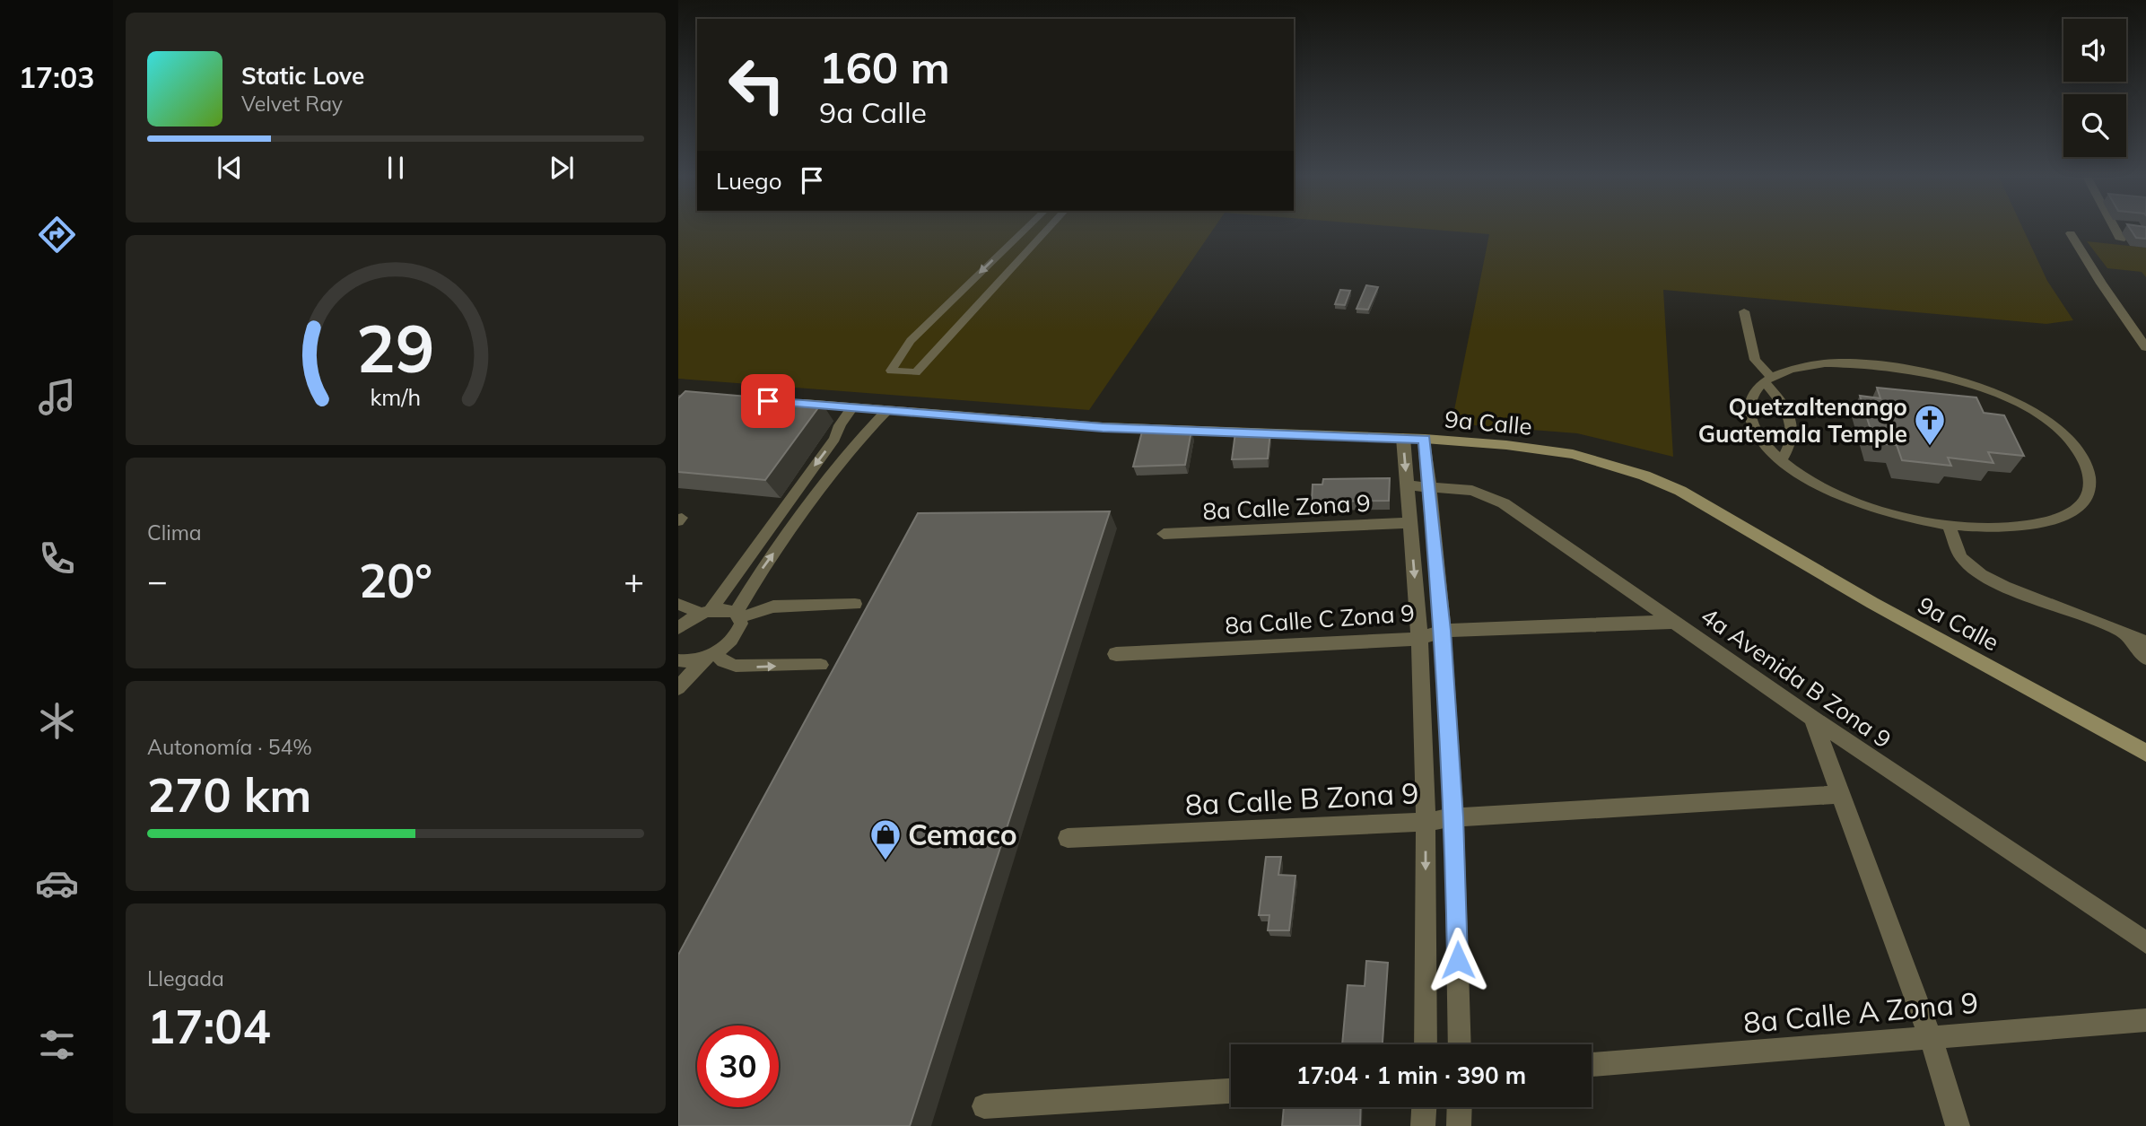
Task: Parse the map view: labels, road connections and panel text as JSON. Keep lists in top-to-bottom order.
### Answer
{
  "streets": {
    "street": [
      "9a Calle",
      "8a Calle Zona 9",
      "8a Calle C Zona 9",
      "4a Avenida B Zona 9",
      "8a Calle B Zona 9",
      "8a Calle A Zona 9"
    ]
  },
  "crossings": [
    ["8a Calle C Zona 9", "4a Avenida B Zona 9"]
  ],
  "places": {
    "church": ["Quetzaltenango Guatemala Temple"],
    "shop": ["Cemaco"]
  },
  "page": {
    "tabs": "17:03",
    "turn": ["160 m", "9a Calle"],
    "song": ["Static Love", "Velvet Ray"],
    "then": "Luego",
    "tile": [
      "Clima",
      ["Autonomía · 54%", "270 km"],
      ["Llegada", "17:04"]
    ],
    "heat": ["−", "20°", "+"],
    "limit": "30",
    "trip": "17:04 · 1 min · 390 m",
    "gauge": ["29", "km/h"]
  }
}
